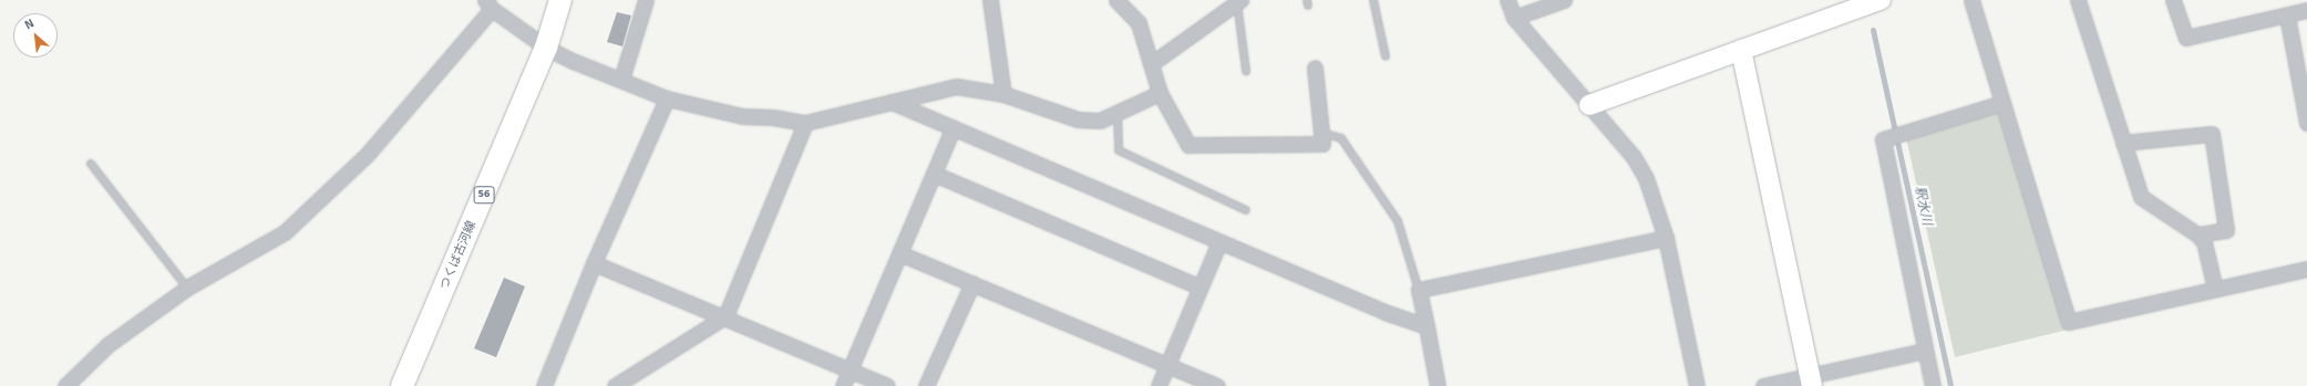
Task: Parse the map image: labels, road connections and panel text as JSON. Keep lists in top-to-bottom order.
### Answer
{
  "streets": {
    "main road": ["56", "つくば古河線"]
  },
  "water": ["釈水川"],
  "north": "top left"
}
